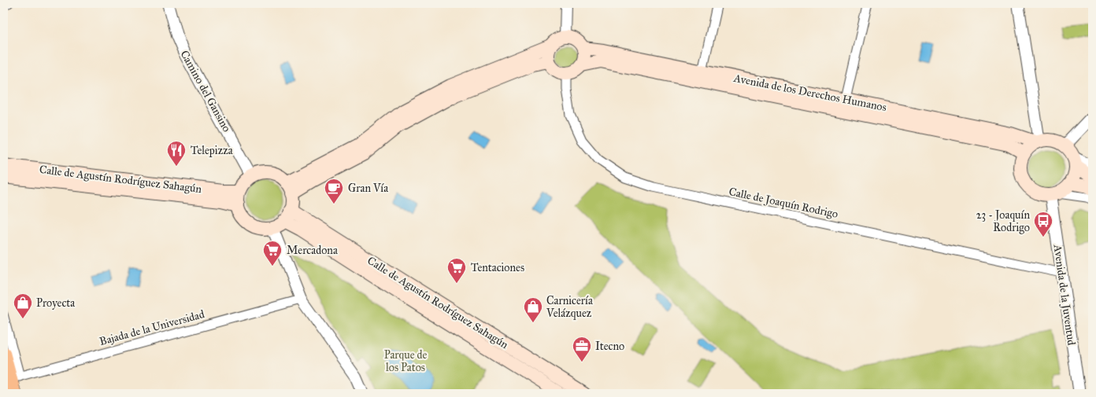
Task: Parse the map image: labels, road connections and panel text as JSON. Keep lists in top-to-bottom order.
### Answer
{
  "streets": {
    "main road": ["Avenida de los Derechos Humanos", "Calle de Agustín Rodríguez Sahagún"],
    "street": [
      "Camino del Gansino",
      "Calle de Joaquín Rodrigo",
      "Avenida de la Juventud",
      "Bajada de la Universidad"
    ]
  },
  "crossings": [
    ["Camino del Gansino", "Calle de Agustín Rodríguez Sahagún"],
    ["Avenida de los Derechos Humanos", "Calle de Joaquín Rodrigo"],
    ["Avenida de los Derechos Humanos", "Avenida de la Juventud"],
    ["Calle de Joaquín Rodrigo", "Avenida de la Juventud"]
  ],
  "parks": ["Parque de los Patos"],
  "places": {
    "restaurant": ["Telepizza"],
    "cafe": ["Gran Vía"],
    "bus stop": ["23 - Joaquín Rodrigo"],
    "supermarket": ["Mercadona", "Tentaciones"],
    "shop": ["Proyecta", "Carnicería Velázquez"],
    "office": ["Itecno"]
  }
}
